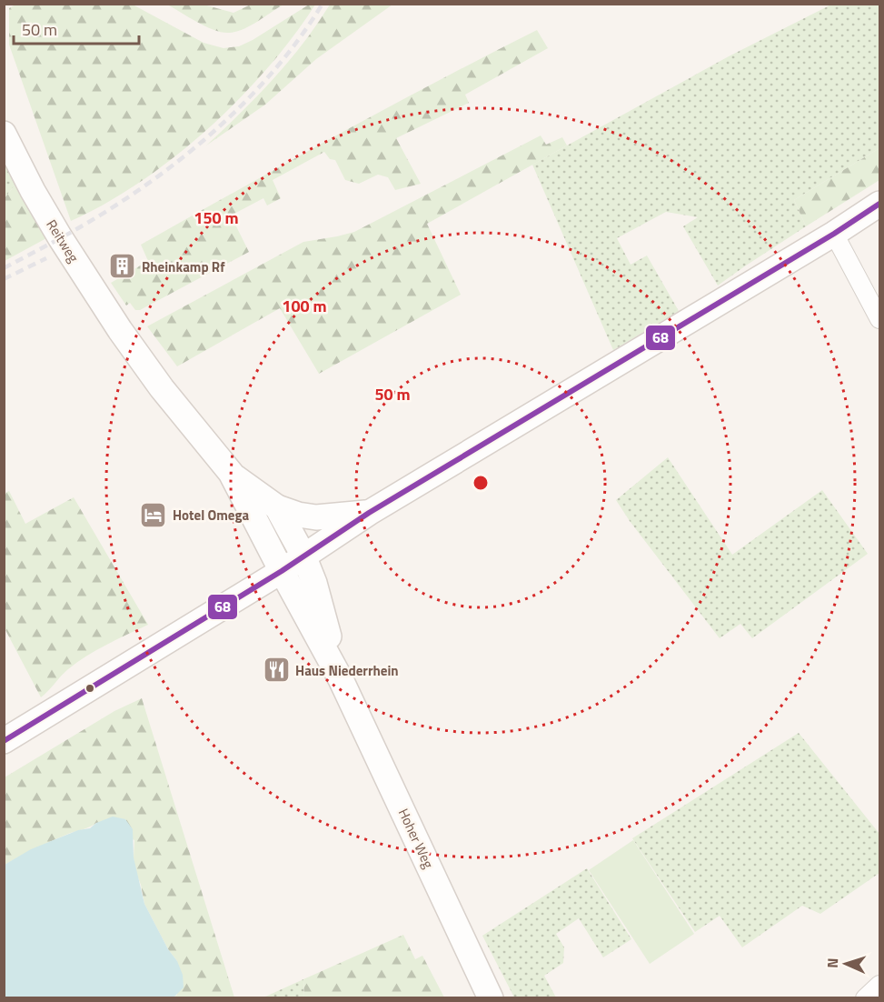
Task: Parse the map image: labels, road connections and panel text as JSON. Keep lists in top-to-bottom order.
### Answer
{
  "streets": {
    "main road": ["Reitweg", "Hoher Weg"]
  },
  "crossings": [
    ["Reitweg", "Hoher Weg"]
  ],
  "places": {
    "building": ["Rheinkamp Rf"],
    "hotel": ["Hotel Omega"],
    "restaurant": ["Haus Niederrhein"]
  },
  "lines": ["transit line 68"],
  "scale_bar": "50 m",
  "north": "left",
  "rings": ["150 m", "100 m", "50 m"]
}
